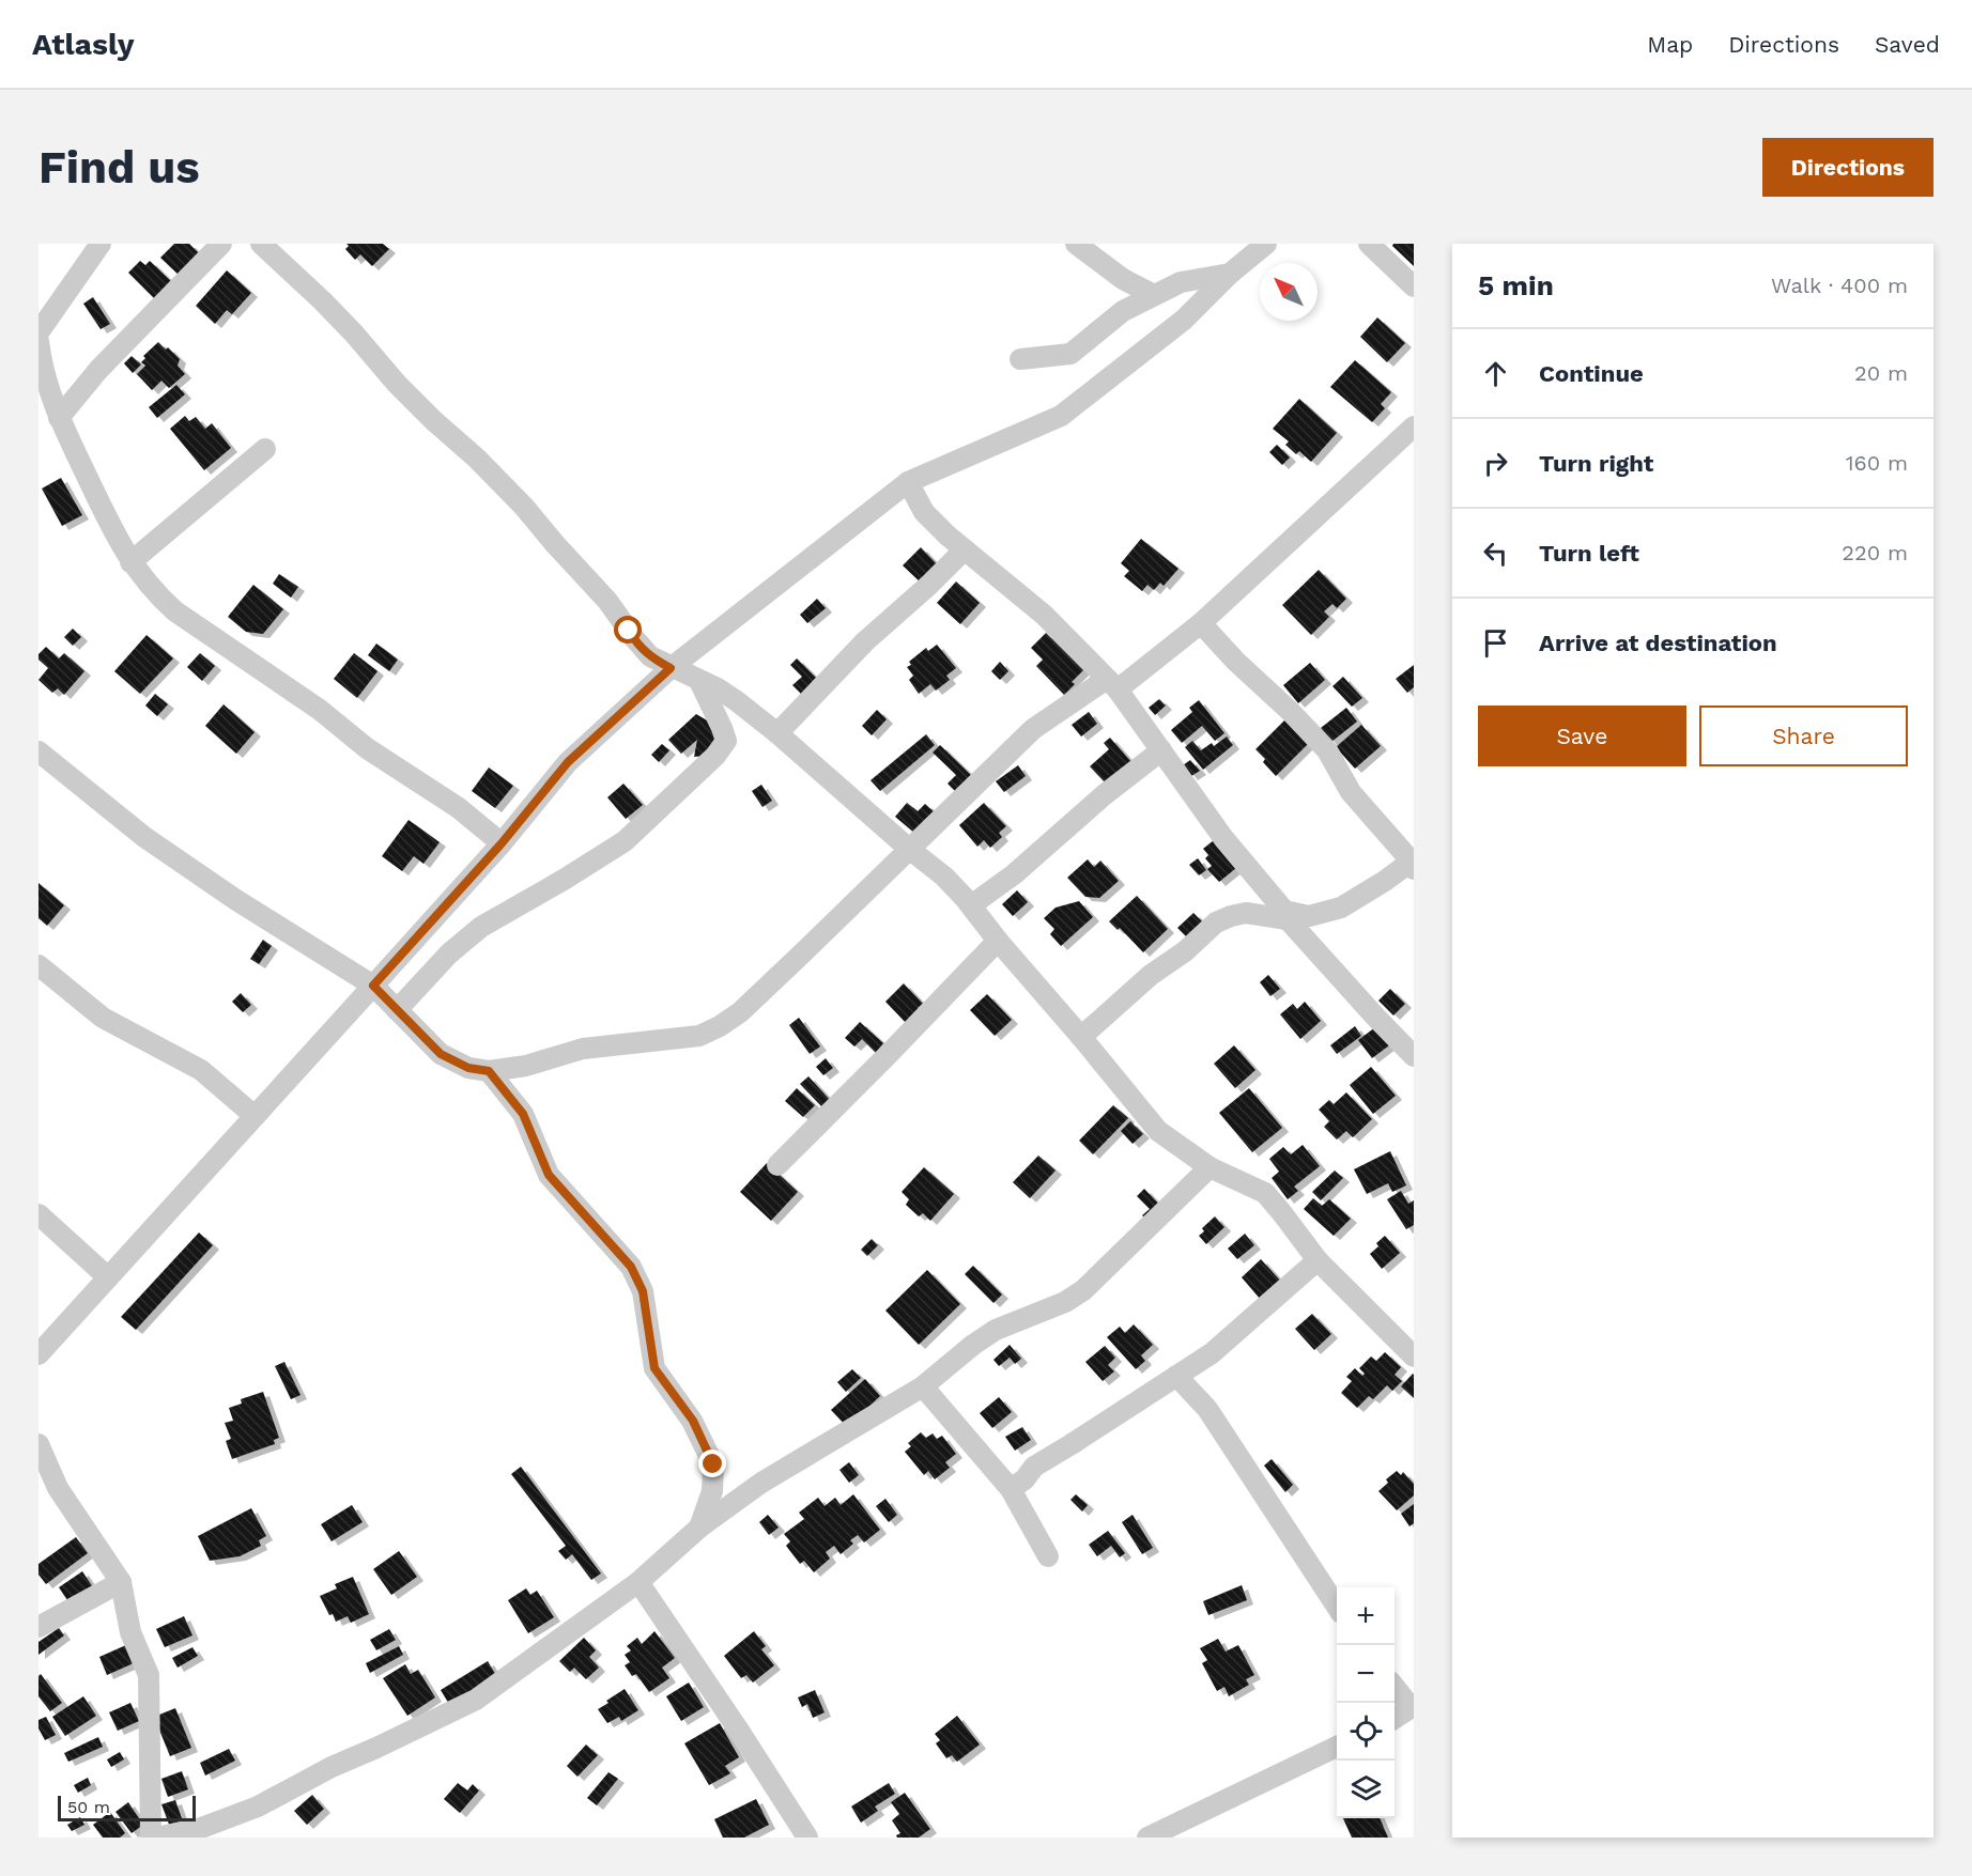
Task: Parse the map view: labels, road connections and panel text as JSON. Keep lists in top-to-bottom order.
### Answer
{
  "scale_bar": "50 m",
  "north": "top left",
  "page": {
    "header": "Atlasly",
    "nav": ["Map", "Directions", "Saved"],
    "buttons": [
      "Directions",
      ["Save", "Share"]
    ],
    "title": "Find us",
    "heading": ["5 min", "Walk · 400 m"],
    "list": [
      ["Continue", "20 m"],
      ["Turn right", "160 m"],
      ["Turn left", "220 m"],
      "Arrive at destination"
    ],
    "map_buttons": ["+", "−"],
    "scale": "50 m"
  }
}
